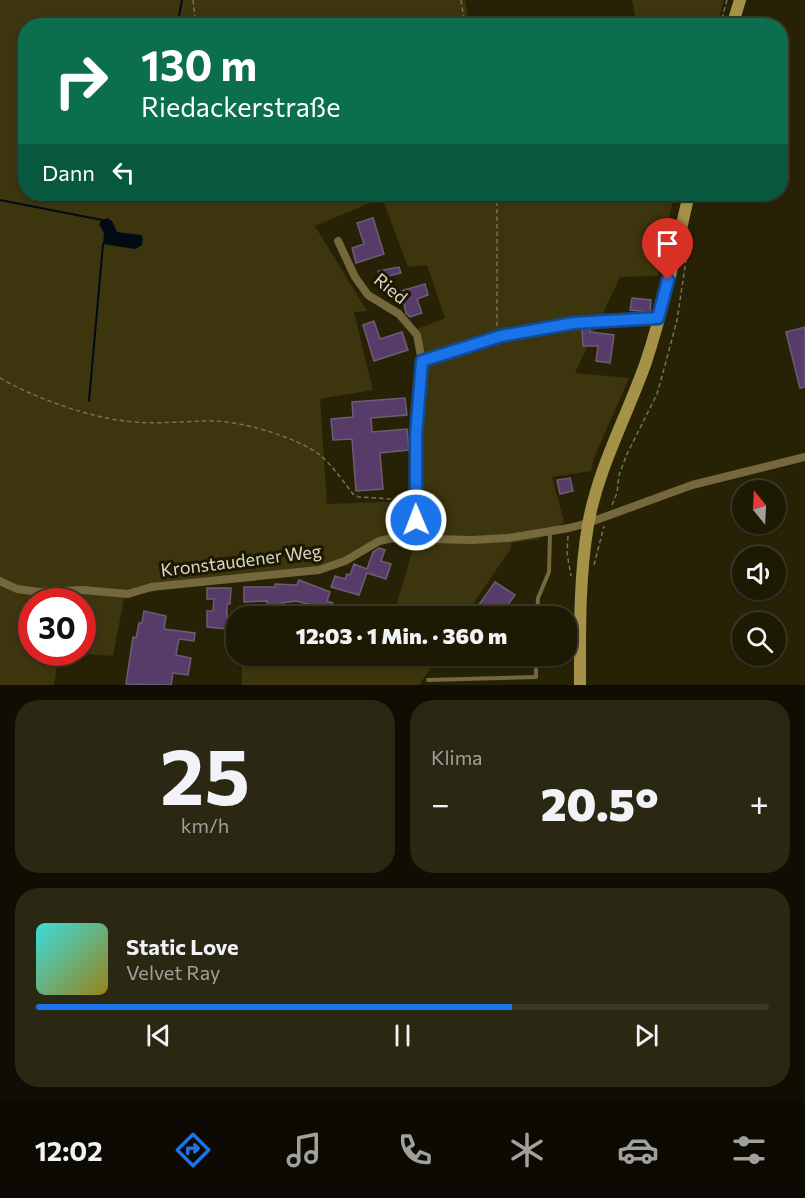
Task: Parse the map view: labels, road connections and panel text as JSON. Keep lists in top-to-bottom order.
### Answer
{
  "streets": {
    "street": ["Ried", "Kronstaudener Weg"]
  },
  "crossings": [
    ["Ried", "Kronstaudener Weg"]
  ],
  "north": "top",
  "page": {
    "turn": ["130 m", "Riedackerstraße"],
    "then": "Dann",
    "limit": "30",
    "trip": "12:03 · 1 Min. · 360 m",
    "tile": [
      ["25", "km/h"],
      "Klima"
    ],
    "heat": ["−", "20.5°", "+"],
    "song": ["Static Love", "Velvet Ray"],
    "tabs": "12:02"
  }
}
